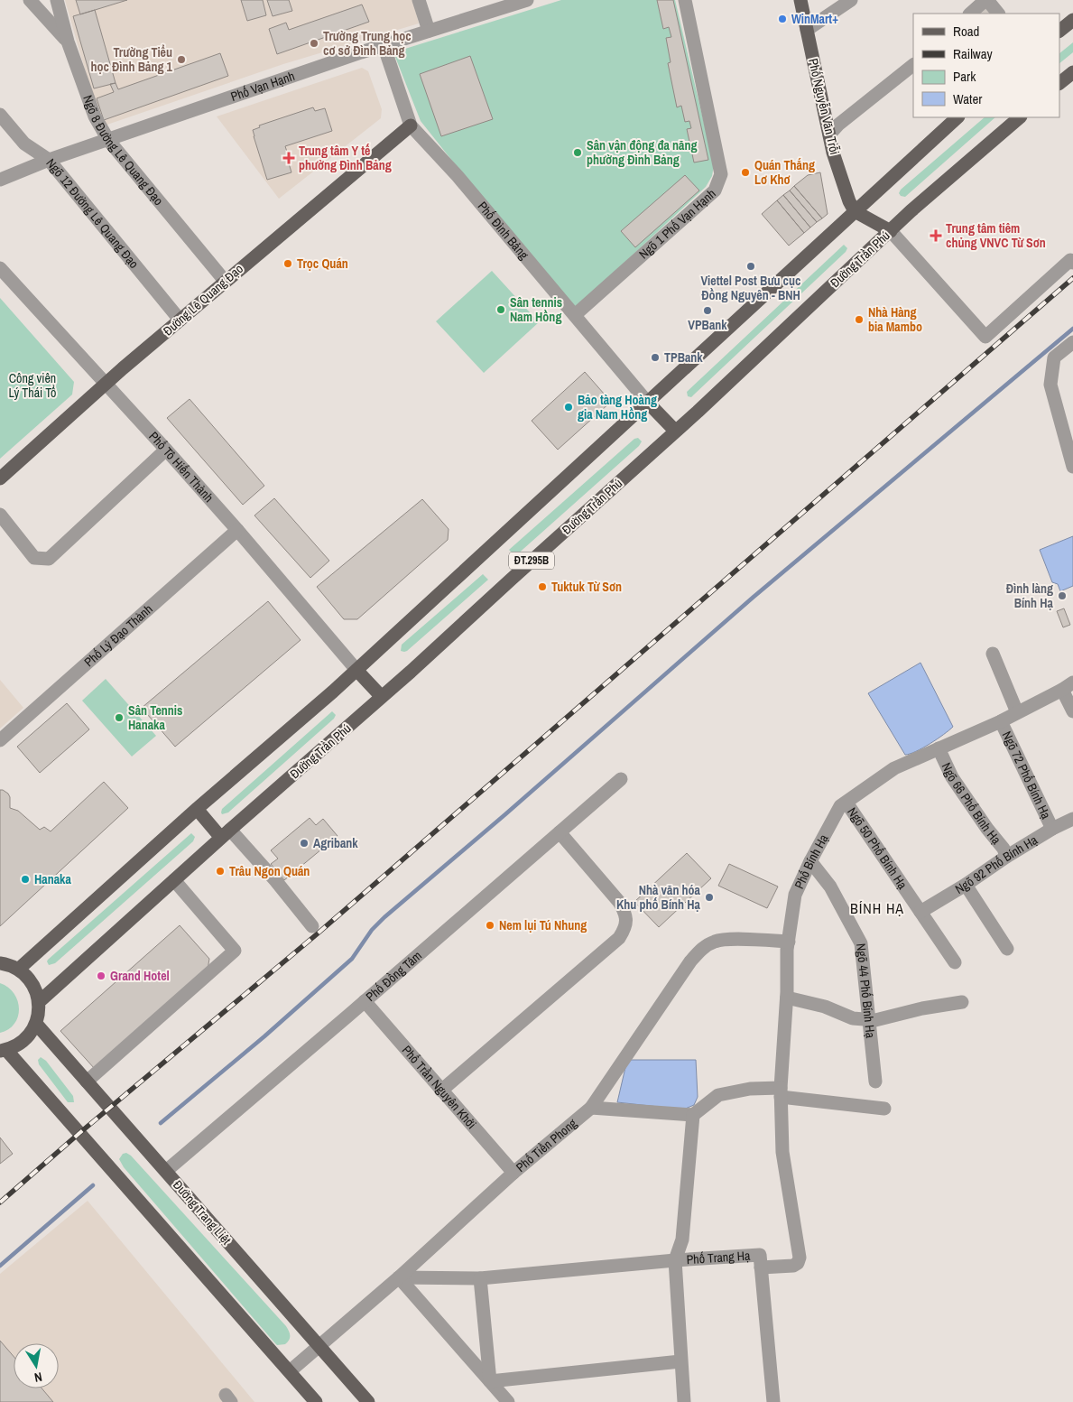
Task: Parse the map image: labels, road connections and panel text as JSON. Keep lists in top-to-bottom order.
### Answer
{
  "streets": {
    "main road": [
      "Phố Nguyễn Văn Trỗi",
      "Đường Trần Phú",
      "Đường Lê Quang Đạo",
      "ĐT.295B",
      "Đường Trang Liệt"
    ],
    "street": [
      "Phố Vạn Hạnh",
      "Ngõ 8 Đường Lê Quang Đạo",
      "Ngõ 12 Đường Lê Quang Đạo",
      "Ngõ 1 Phố Vạn Hạnh",
      "Phố Đình Bảng",
      "Phố Tô Hiến Thành",
      "Phố Lý Đạo Thành",
      "Ngõ 72 Phố Bính Hạ",
      "Ngõ 66 Phố Bính Hạ",
      "Ngõ 50 Phố Bính Hạ",
      "Phố Bính Hạ",
      "Ngõ 92 Phố Bính Hạ",
      "Phố Đồng Tâm",
      "Ngõ 44 Phố Bính Hạ",
      "Phố Trần Nguyên Khởi",
      "Phố Tiền Phong",
      "Phố Trang Hạ"
    ]
  },
  "crossings": [
    ["Phố Vạn Hạnh", "Ngõ 8 Đường Lê Quang Đạo"],
    ["Phố Vạn Hạnh", "Ngõ 12 Đường Lê Quang Đạo"],
    ["Phố Vạn Hạnh", "Phố Đình Bảng"],
    ["Phố Nguyễn Văn Trỗi", "ĐT.295B"],
    ["Ngõ 8 Đường Lê Quang Đạo", "Đường Lê Quang Đạo"],
    ["Ngõ 12 Đường Lê Quang Đạo", "Đường Lê Quang Đạo"],
    ["Ngõ 1 Phố Vạn Hạnh", "Phố Đình Bảng"],
    ["Phố Đình Bảng", "Đường Lê Quang Đạo"],
    ["Phố Đình Bảng", "ĐT.295B"],
    ["Đường Lê Quang Đạo", "Phố Tô Hiến Thành"],
    ["Phố Tô Hiến Thành", "ĐT.295B"],
    ["Phố Tô Hiến Thành", "Phố Lý Đạo Thành"],
    ["Ngõ 72 Phố Bính Hạ", "Phố Bính Hạ"],
    ["Ngõ 72 Phố Bính Hạ", "Ngõ 92 Phố Bính Hạ"],
    ["Ngõ 66 Phố Bính Hạ", "Phố Bính Hạ"],
    ["Ngõ 66 Phố Bính Hạ", "Ngõ 92 Phố Bính Hạ"],
    ["Ngõ 50 Phố Bính Hạ", "Phố Bính Hạ"],
    ["Ngõ 50 Phố Bính Hạ", "Ngõ 92 Phố Bính Hạ"],
    ["Phố Bính Hạ", "Ngõ 44 Phố Bính Hạ"],
    ["Phố Bính Hạ", "Phố Tiền Phong"],
    ["Phố Bính Hạ", "Phố Trang Hạ"],
    ["Phố Đồng Tâm", "Phố Trần Nguyên Khởi"],
    ["Phố Đồng Tâm", "Đường Trang Liệt"],
    ["Phố Trần Nguyên Khởi", "Phố Tiền Phong"],
    ["Phố Tiền Phong", "Đường Trang Liệt"]
  ],
  "districts": ["BÍNH HẠ"],
  "parks": ["Công viên Lý Thái Tổ"],
  "places": {
    "other": [
      "WinMart+",
      "Trường Trung học cơ sở Đình Bảng",
      "Trường Tiểu học Đình Bảng 1",
      "Sân vận động đa năng phường Đình Bảng",
      "Quán Thắng Lơ Khơ",
      "Trọc Quán",
      "Viettel Post Bưu cục Đồng Nguyên - BNH",
      "Sân tennis Nam Hồng",
      "VPBank",
      "Nhà Hàng bia Mambo",
      "TPBank",
      "Bảo tàng Hoàng gia Nam Hồng",
      "Tuktuk Từ Sơn",
      "Đình làng Bính Hạ",
      "Sân Tennis Hanaka",
      "Agribank",
      "Trâu Ngon Quán",
      "Hanaka",
      "Nhà văn hóa Khu phố Bính Hạ",
      "Nem lụi Tú Nhung",
      "Grand Hotel"
    ],
    "health": ["Trung tâm Y tế phường Đình Bảng", "Trung tâm tiêm chủng VNVC Từ Sơn"]
  },
  "legend": [
    "Road",
    "Railway",
    "Park",
    "Water"
  ],
  "north": "bottom"
}
